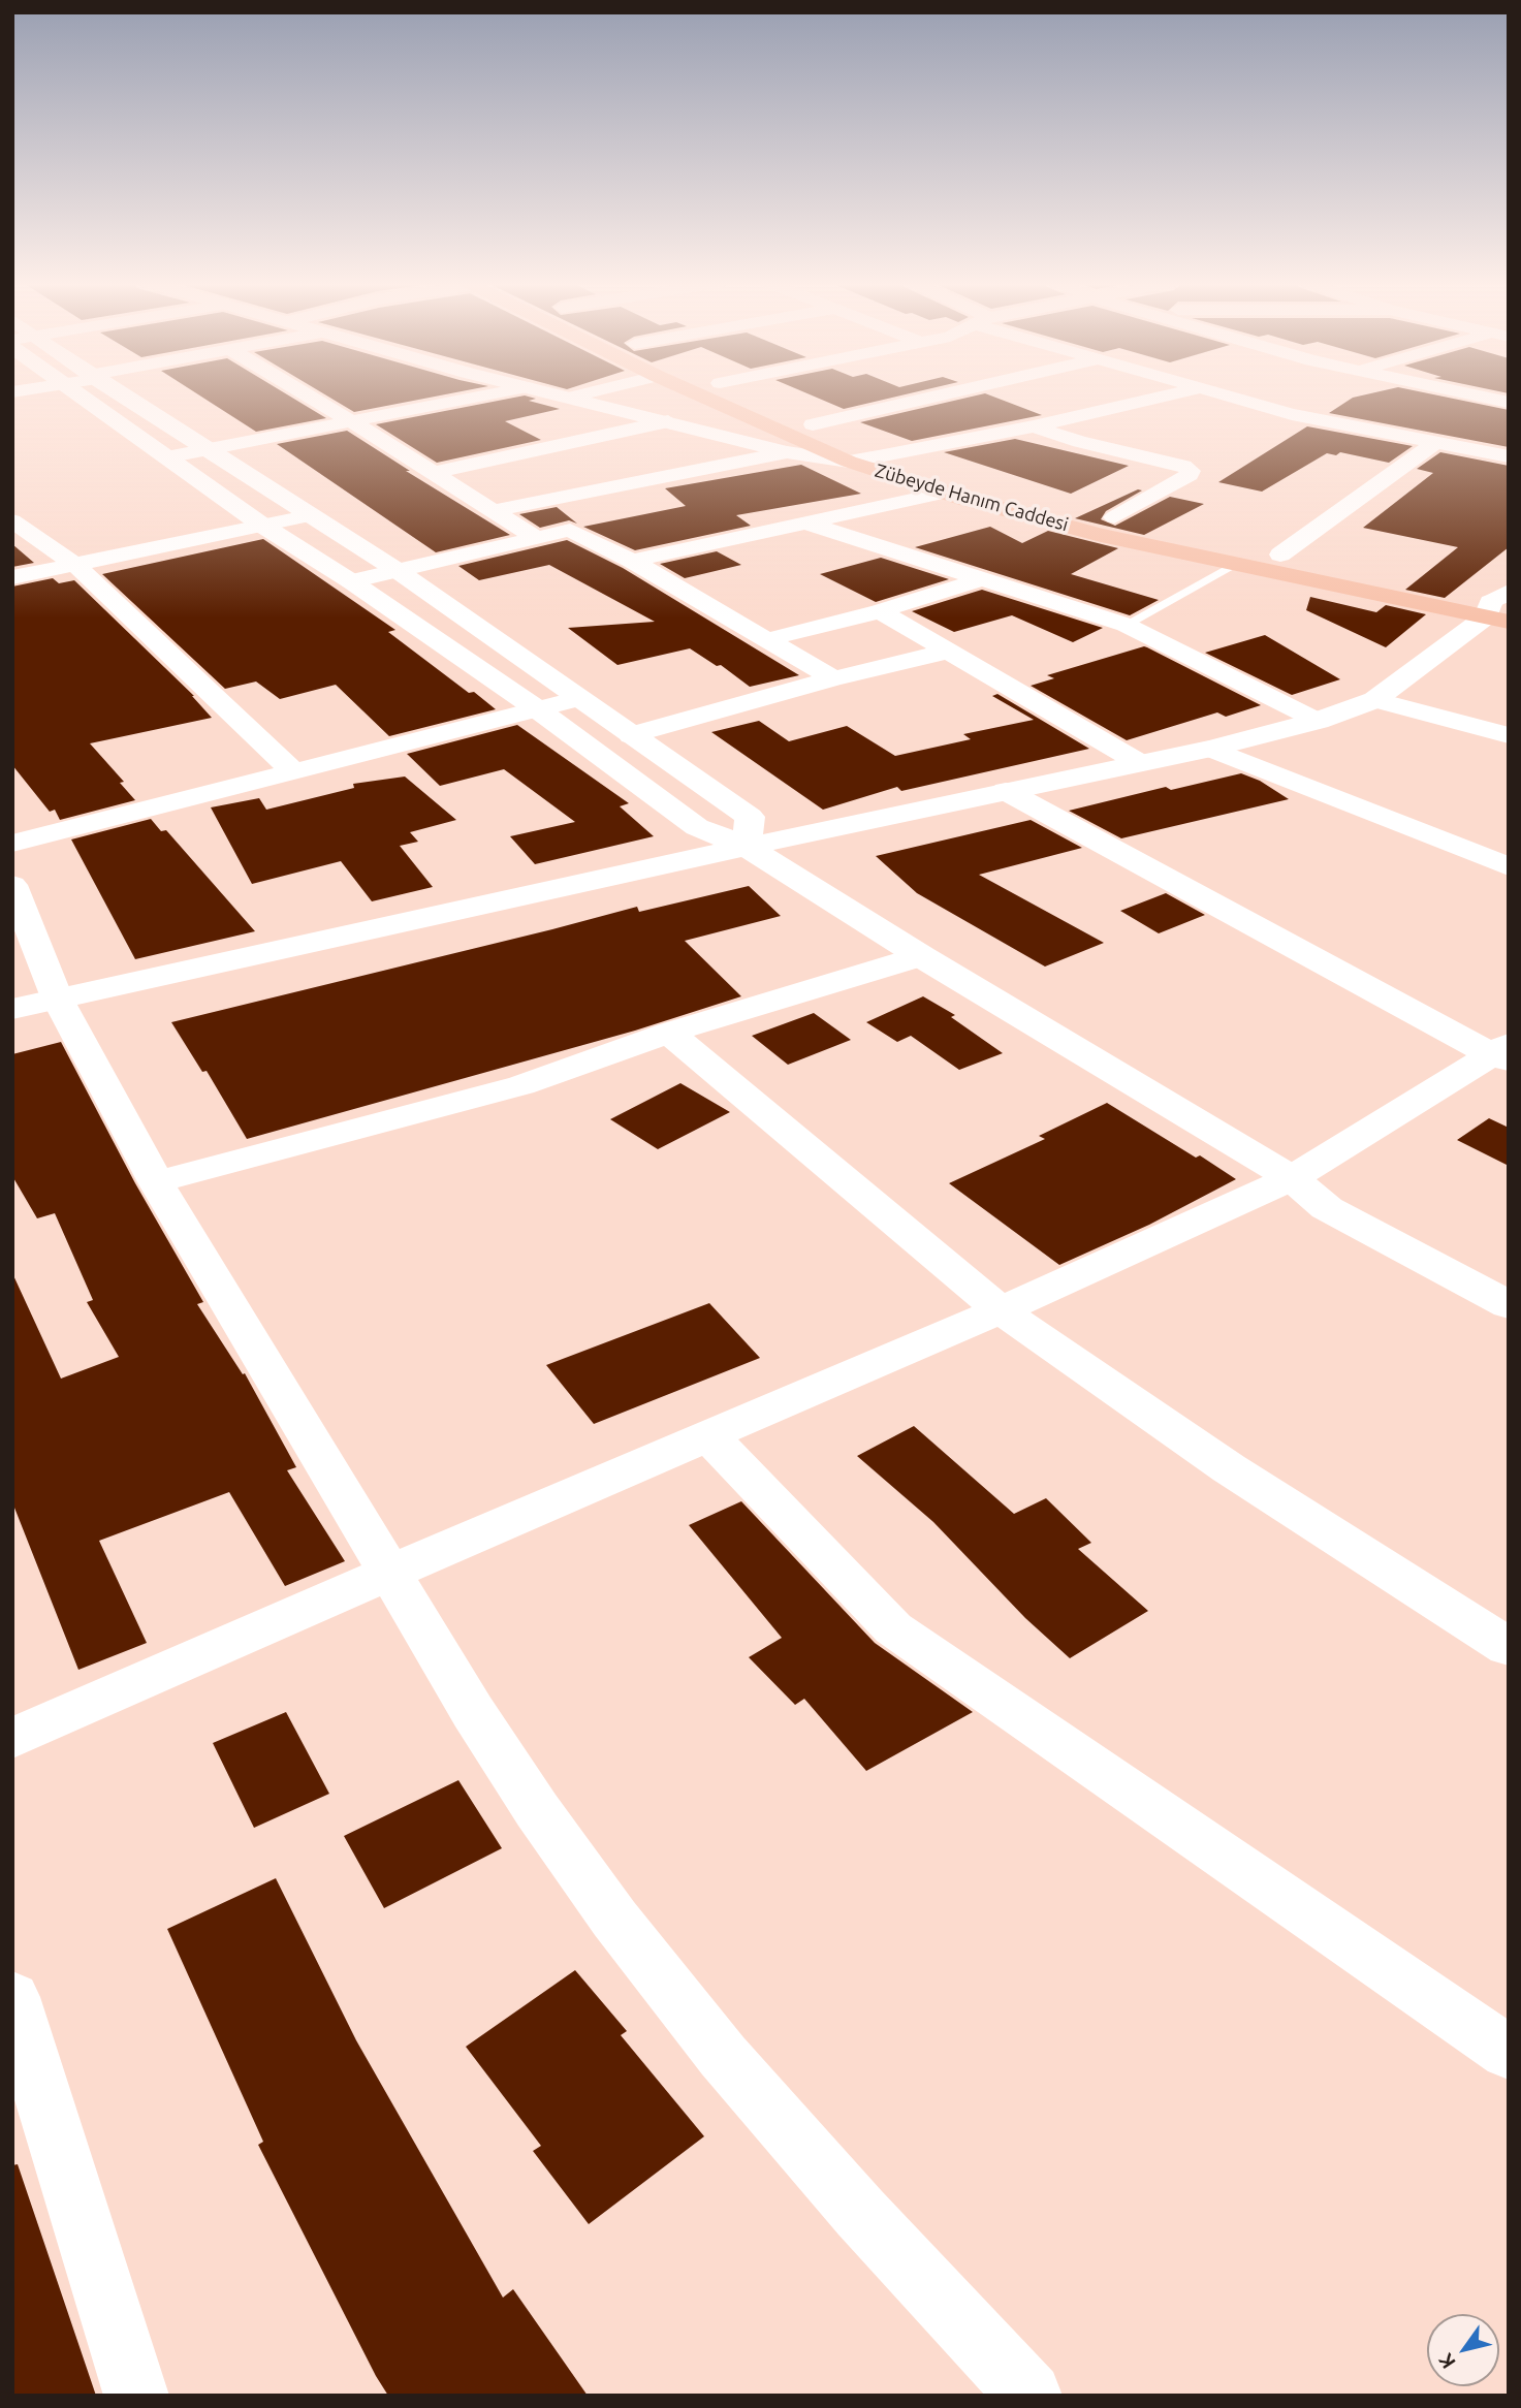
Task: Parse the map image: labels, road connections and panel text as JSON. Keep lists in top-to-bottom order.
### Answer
{
  "streets": {
    "main road": ["Zübeyde Hanım Caddesi"]
  },
  "north": "bottom left"
}
